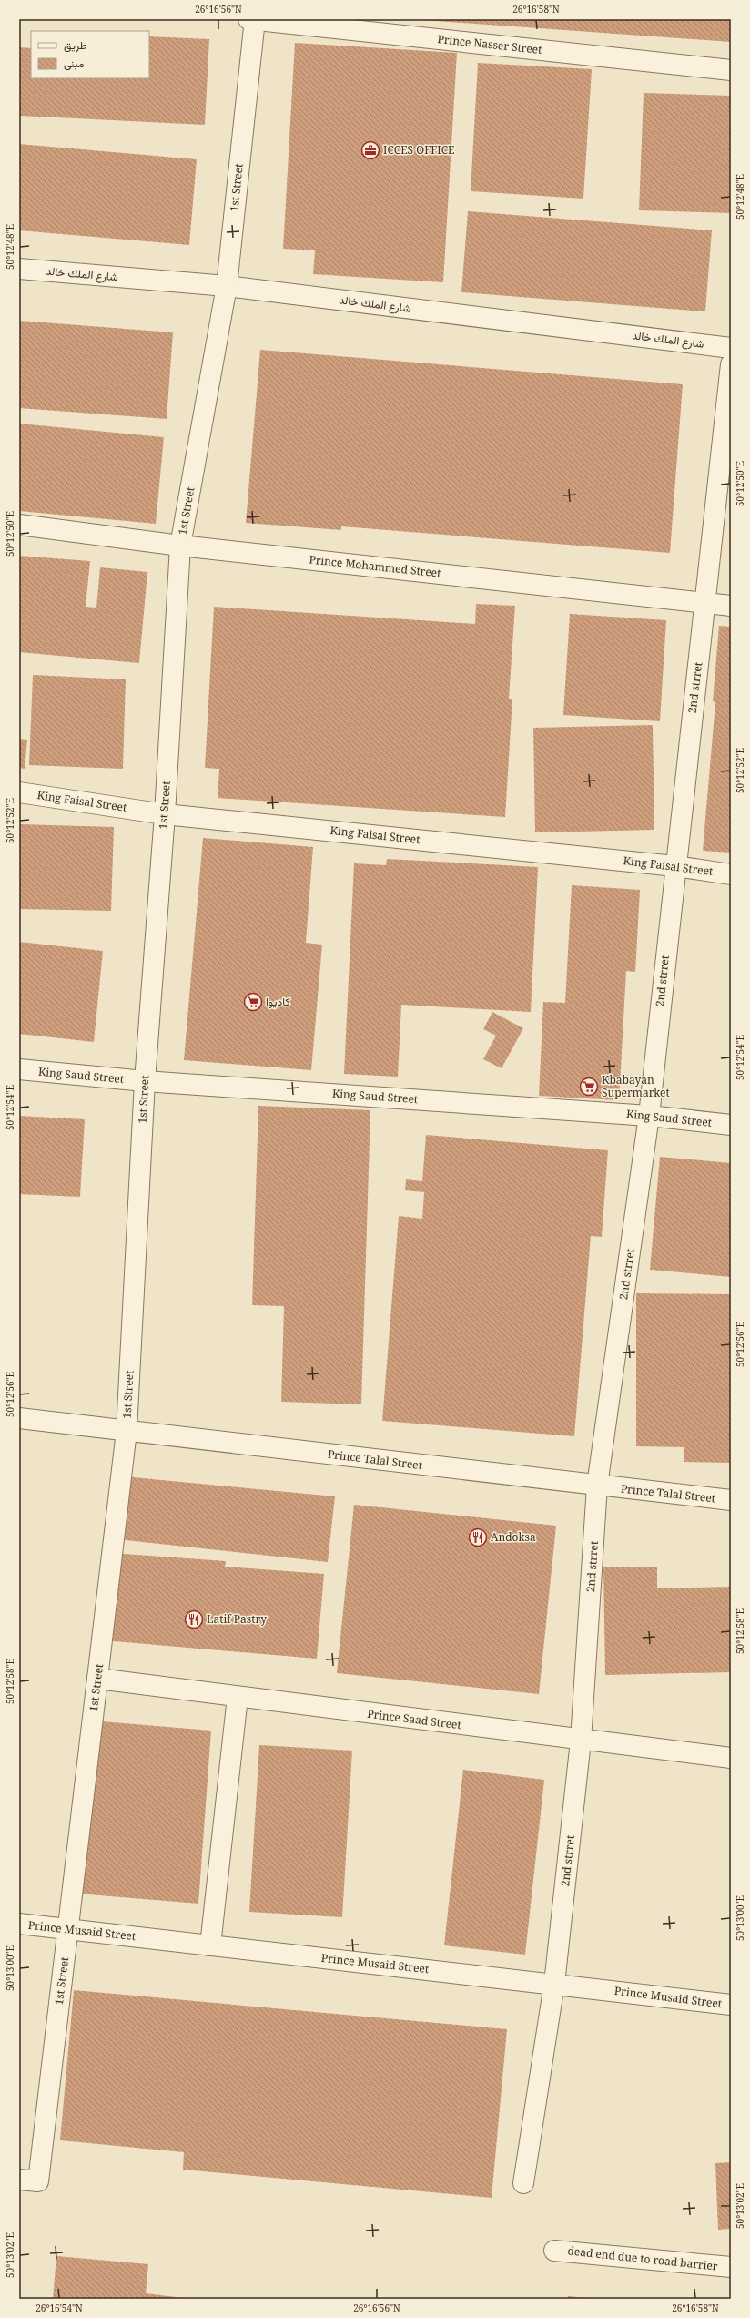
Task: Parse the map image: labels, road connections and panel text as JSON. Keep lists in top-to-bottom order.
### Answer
{
  "streets": {
    "street": [
      "Prince Nasser Street",
      "1st Street",
      "شارع الملك خالد",
      "Prince Mohammed Street",
      "2nd strret",
      "King Faisal Street",
      "King Saud Street",
      "Prince Talal Street",
      "Prince Saad Street",
      "Prince Musaid Street",
      "dead end due to road barrier"
    ]
  },
  "crossings": [
    ["Prince Nasser Street", "1st Street"],
    ["1st Street", "شارع الملك خالد"],
    ["1st Street", "Prince Mohammed Street"],
    ["1st Street", "King Faisal Street"],
    ["1st Street", "King Saud Street"],
    ["1st Street", "Prince Talal Street"],
    ["1st Street", "Prince Saad Street"],
    ["1st Street", "Prince Musaid Street"],
    ["Prince Mohammed Street", "2nd strret"],
    ["2nd strret", "King Faisal Street"],
    ["2nd strret", "King Saud Street"],
    ["2nd strret", "Prince Talal Street"],
    ["2nd strret", "Prince Saad Street"],
    ["2nd strret", "Prince Musaid Street"]
  ],
  "places": {
    "office": ["ICCES OFFICE"],
    "supermarket": ["كاديوا", "Kbabayan Supermarket"],
    "restaurant": ["Andoksa", "Latif Pastry"]
  },
  "legend": ["طريق", "مبنى"],
  "coordinates": [
    "26°16'56\"N",
    "26°16'58\"N",
    "50°12'48\"E",
    "50°12'50\"E",
    "50°12'52\"E",
    "50°12'54\"E",
    "50°12'56\"E",
    "50°12'58\"E",
    "50°13'00\"E",
    "50°13'02\"E",
    "26°16'54\"N"
  ]
}
